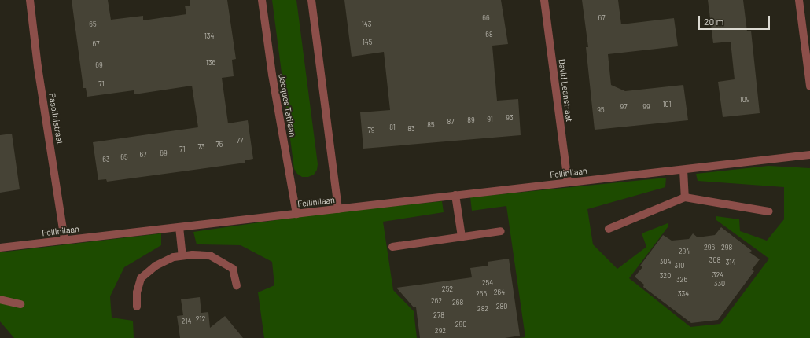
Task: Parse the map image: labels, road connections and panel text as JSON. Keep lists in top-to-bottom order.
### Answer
{
  "streets": {
    "street": [
      "David Leanstraat",
      "Jacques Tatilaan",
      "Pasolinistraat",
      "Fellinilaan"
    ]
  },
  "crossings": [
    ["David Leanstraat", "Fellinilaan"],
    ["Jacques Tatilaan", "Fellinilaan"],
    ["Pasolinistraat", "Fellinilaan"]
  ],
  "house_numbers": [
    "66",
    "67",
    "65",
    "143",
    "68",
    "134",
    "145",
    "67",
    "136",
    "69",
    "71",
    "109",
    "101",
    "97",
    "99",
    "95",
    "93",
    "91",
    "89",
    "87",
    "85",
    "81",
    "83",
    "79",
    "77",
    "75",
    "73",
    "71",
    "69",
    "67",
    "65",
    "63",
    "296",
    "298",
    "294",
    "308",
    "304",
    "314",
    "310",
    "324",
    "320",
    "326",
    "254",
    "330",
    "252",
    "264",
    "266",
    "334",
    "262",
    "268",
    "280",
    "282",
    "278",
    "212",
    "214",
    "290",
    "292"
  ],
  "scale_bar": "20 m"
}
